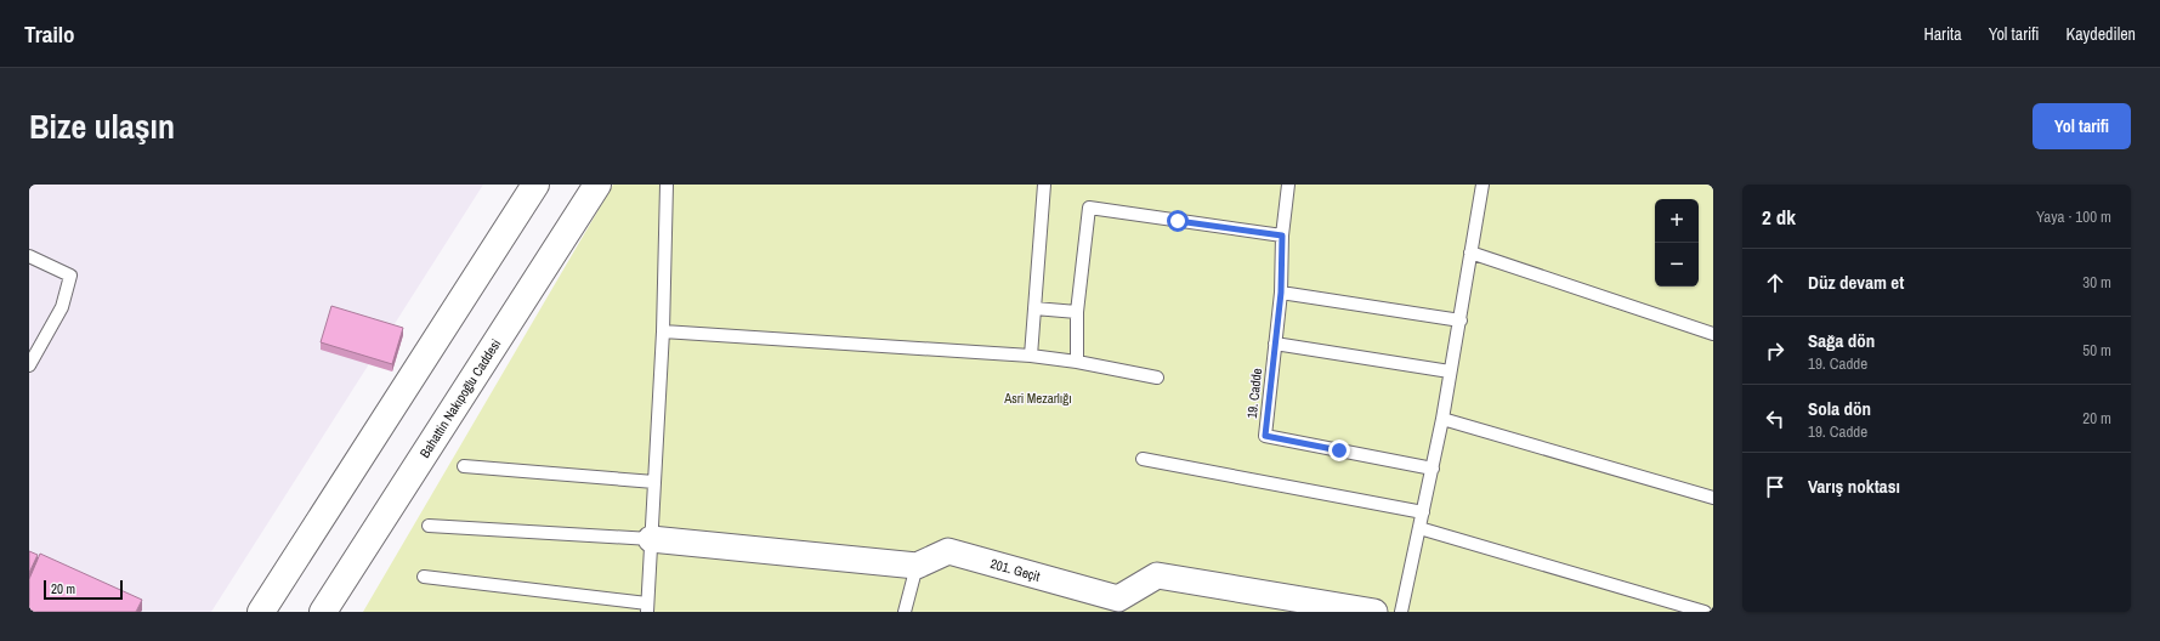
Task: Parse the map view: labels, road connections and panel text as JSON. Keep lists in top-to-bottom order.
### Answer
{
  "streets": {
    "main road": ["Bahattin Nakıpoğlu Caddesi"],
    "street": ["201. Geçit"],
    "lane": ["19. Cadde"]
  },
  "parks": ["Asri Mezarlığı"],
  "scale_bar": "20 m",
  "page": {
    "header": "Trailo",
    "nav": ["Harita", "Yol tarifi", "Kaydedilen"],
    "title": "Bize ulaşın",
    "buttons": "Yol tarifi",
    "heading": ["2 dk", "Yaya · 100 m"],
    "map_buttons": ["+", "−"],
    "list": [
      ["Düz devam et", "30 m"],
      ["Sağa dön", "19. Cadde", "50 m"],
      ["Sola dön", "19. Cadde", "20 m"],
      "Varış noktası"
    ],
    "scale": "20 m"
  }
}
